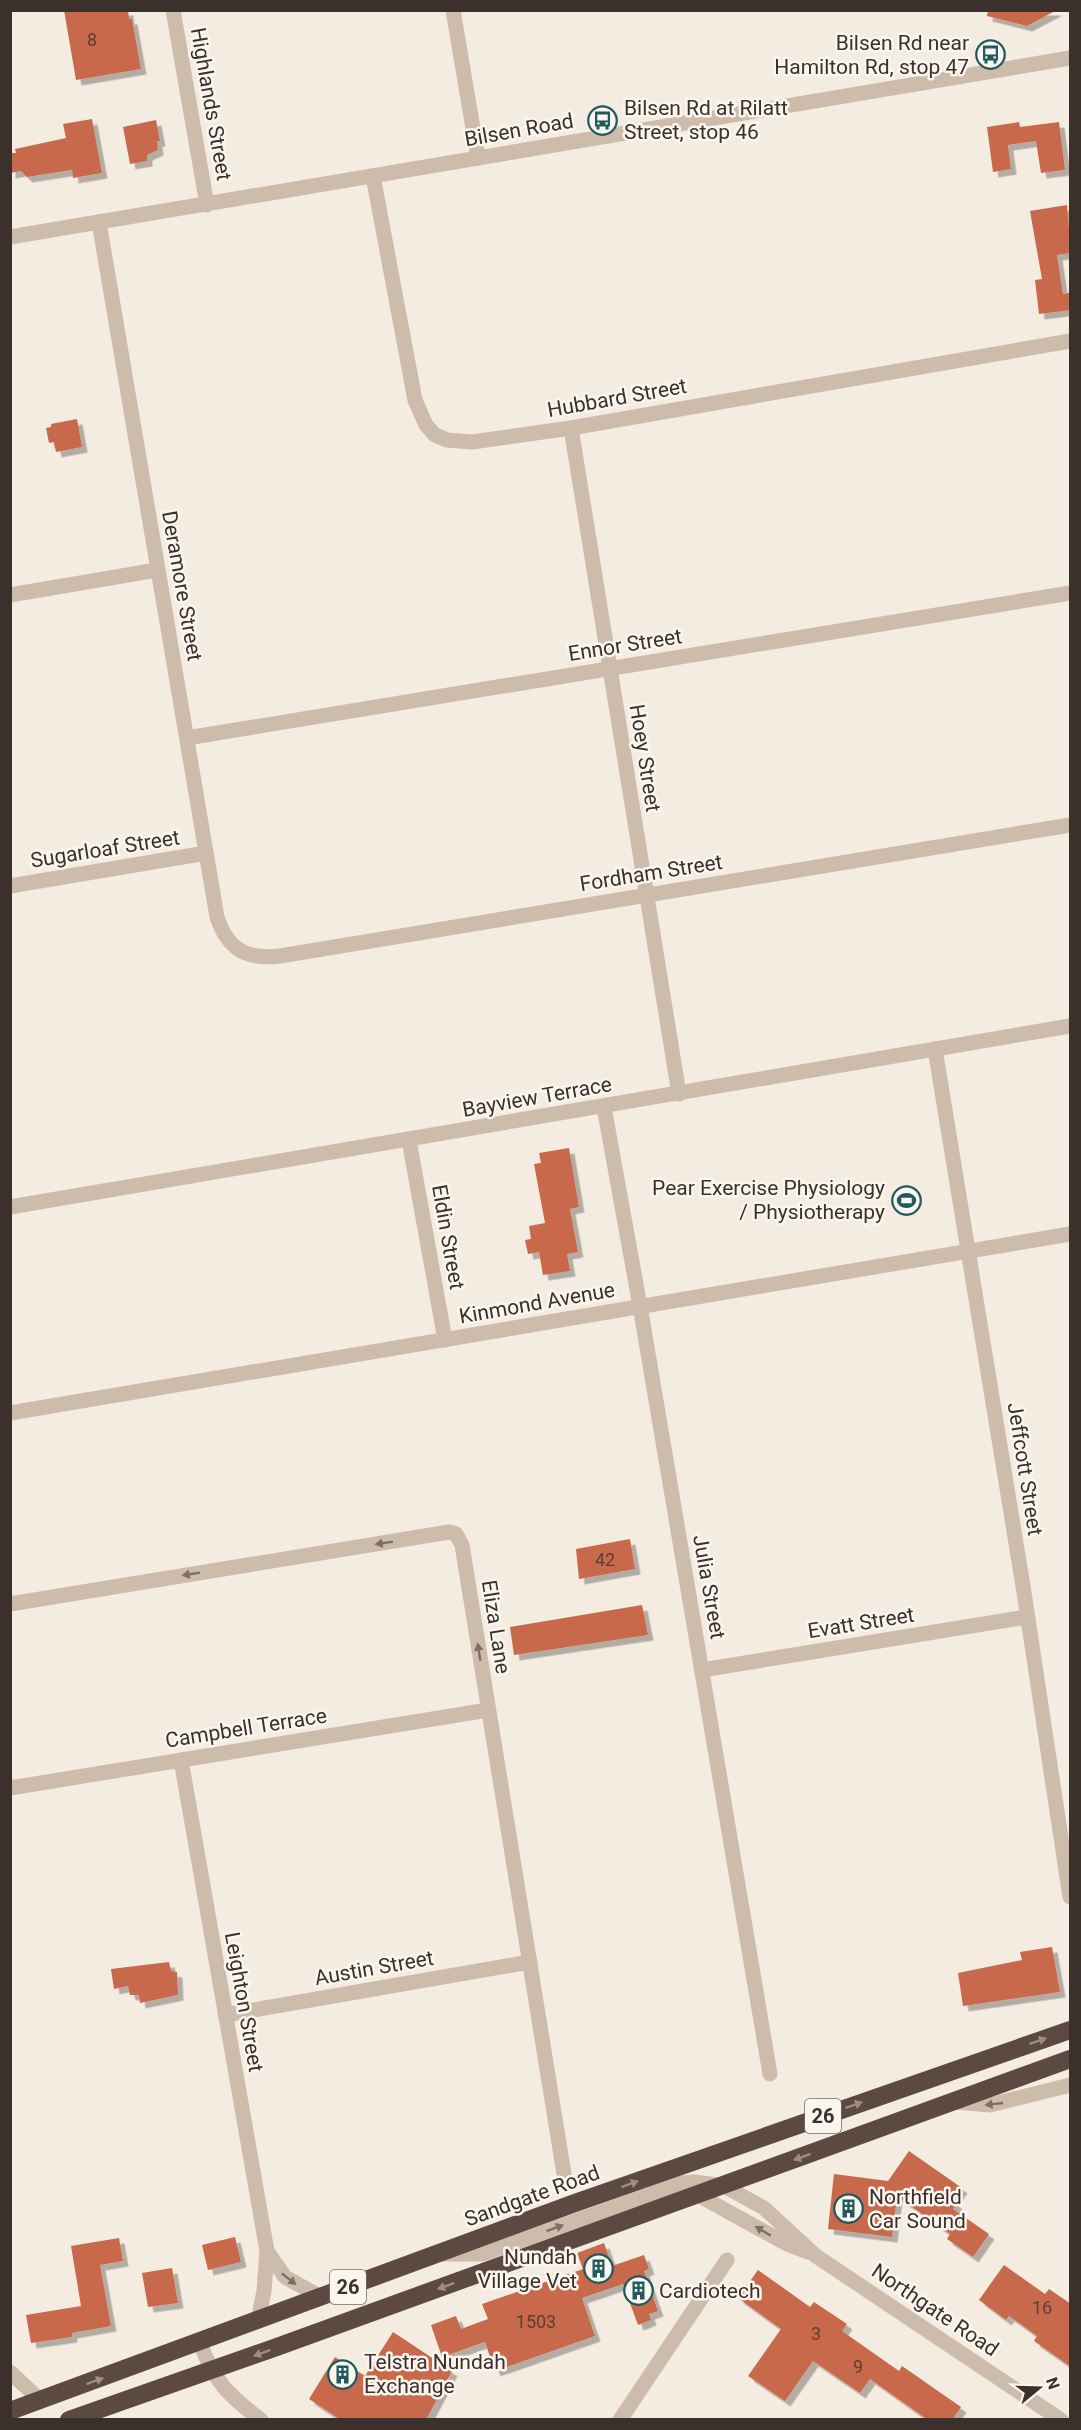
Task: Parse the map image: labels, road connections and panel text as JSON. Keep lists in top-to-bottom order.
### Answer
{
  "streets": {
    "highway": ["26", "Sandgate Road"],
    "street": [
      "Highlands Street",
      "Bilsen Road",
      "Hubbard Street",
      "Deramore Street",
      "Ennor Street",
      "Hoey Street",
      "Sugarloaf Street",
      "Fordham Street",
      "Bayview Terrace",
      "Eldin Street",
      "Kinmond Avenue",
      "Jeffcott Street",
      "Julia Street",
      "Evatt Street",
      "Eliza Lane",
      "Campbell Terrace",
      "Austin Street",
      "Leighton Street",
      "Northgate Road"
    ]
  },
  "crossings": [
    ["Highlands Street", "Bilsen Road"],
    ["Bilsen Road", "Hubbard Street"],
    ["Bilsen Road", "Deramore Street"],
    ["Hubbard Street", "Hoey Street"],
    ["Deramore Street", "Ennor Street"],
    ["Deramore Street", "Sugarloaf Street"],
    ["Deramore Street", "Fordham Street"],
    ["Ennor Street", "Hoey Street"],
    ["Hoey Street", "Fordham Street"],
    ["Hoey Street", "Bayview Terrace"],
    ["Bayview Terrace", "Eldin Street"],
    ["Bayview Terrace", "Jeffcott Street"],
    ["Bayview Terrace", "Julia Street"],
    ["Eldin Street", "Kinmond Avenue"],
    ["Kinmond Avenue", "Jeffcott Street"],
    ["Kinmond Avenue", "Julia Street"],
    ["Jeffcott Street", "Evatt Street"],
    ["Julia Street", "Evatt Street"],
    ["Eliza Lane", "Campbell Terrace"],
    ["Eliza Lane", "Austin Street"],
    ["Campbell Terrace", "Leighton Street"],
    ["Austin Street", "Leighton Street"],
    ["Leighton Street", "Sandgate Road"],
    ["26", "Northgate Road"],
    ["Sandgate Road", "Northgate Road"]
  ],
  "places": {
    "bus stop": ["Bilsen Rd near Hamilton Rd, stop 47", "Bilsen Rd at Rilatt Street, stop 46"],
    "sports": ["Pear Exercise Physiology / Physiotherapy"],
    "building": [
      "Northfield Car Sound",
      "Nundah Village Vet",
      "Cardiotech",
      "Telstra Nundah Exchange"
    ]
  },
  "house_numbers": [
    "8",
    "42",
    "16",
    "1503",
    "3",
    "9"
  ],
  "north": "right"
}
